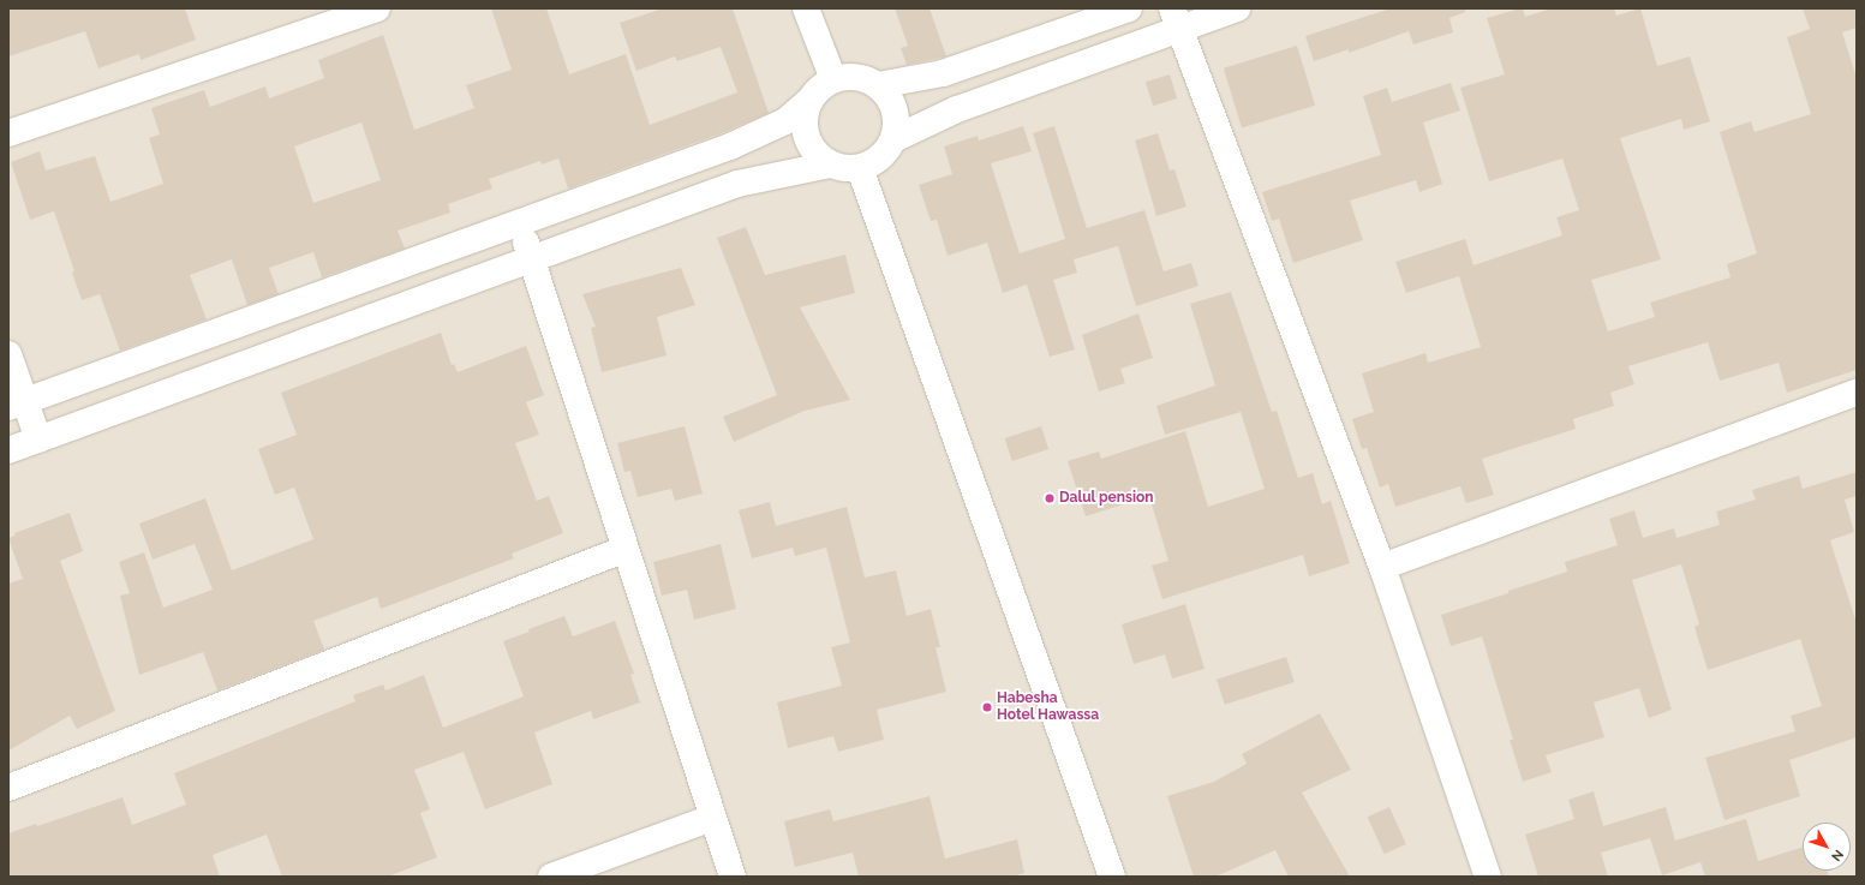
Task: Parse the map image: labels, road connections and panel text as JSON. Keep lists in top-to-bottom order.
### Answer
{
  "places": ["Dalul pension", "Habesha Hotel Hawassa"],
  "north": "bottom right"
}
